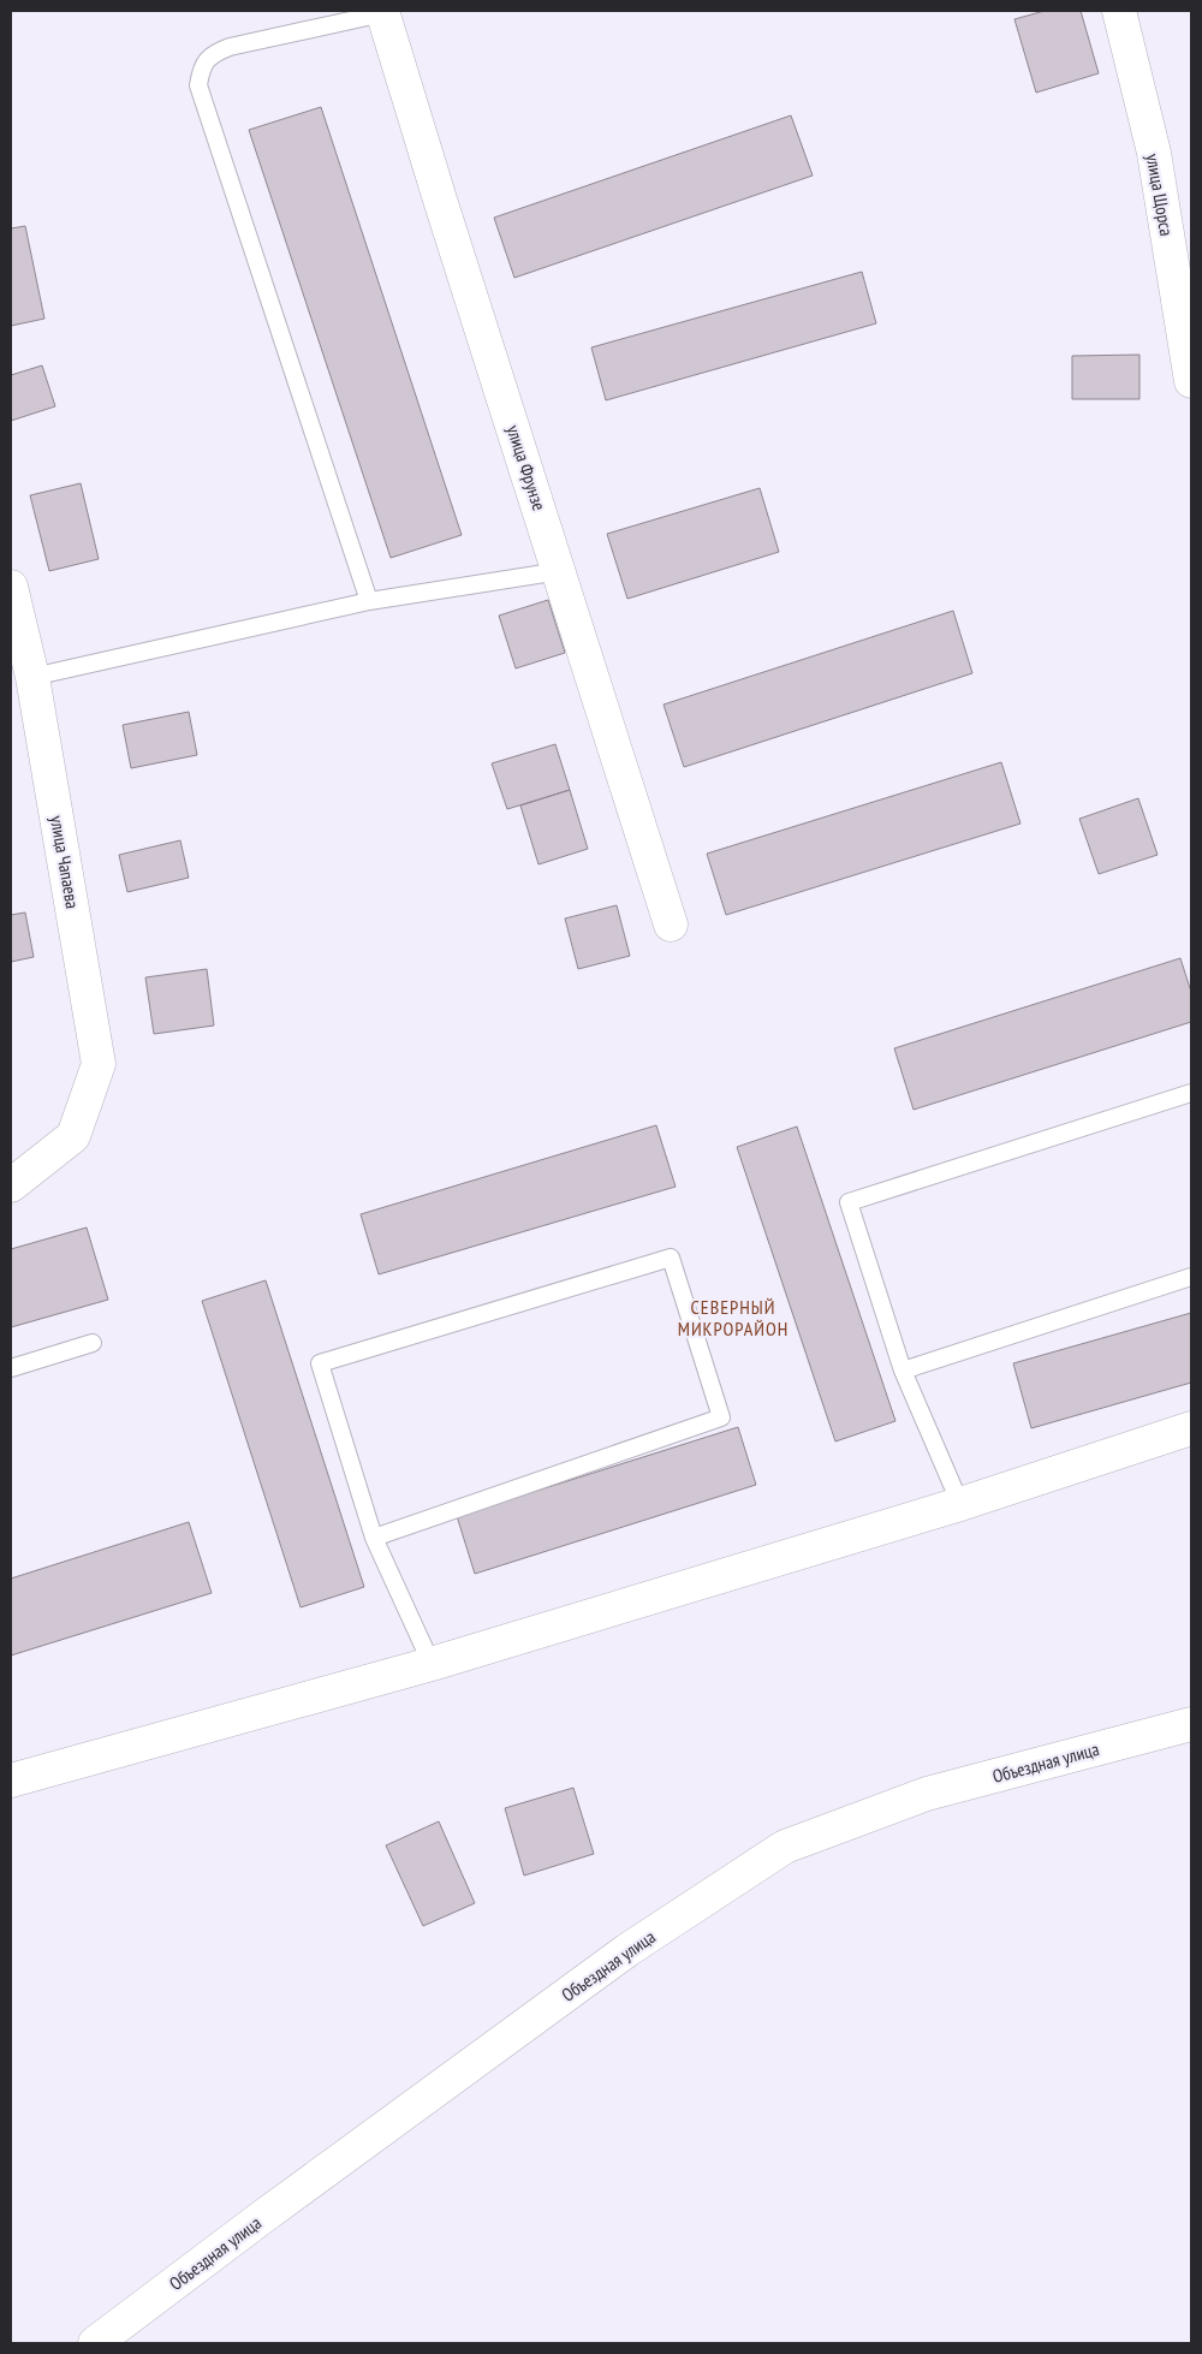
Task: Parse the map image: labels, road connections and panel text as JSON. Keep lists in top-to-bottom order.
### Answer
{
  "streets": {
    "street": [
      "улица Щорса",
      "улица Фрунзе",
      "улица Чапаева",
      "Объездная улица"
    ]
  },
  "districts": ["СЕВЕРНЫЙ МИКРОРАЙОН"]
}
